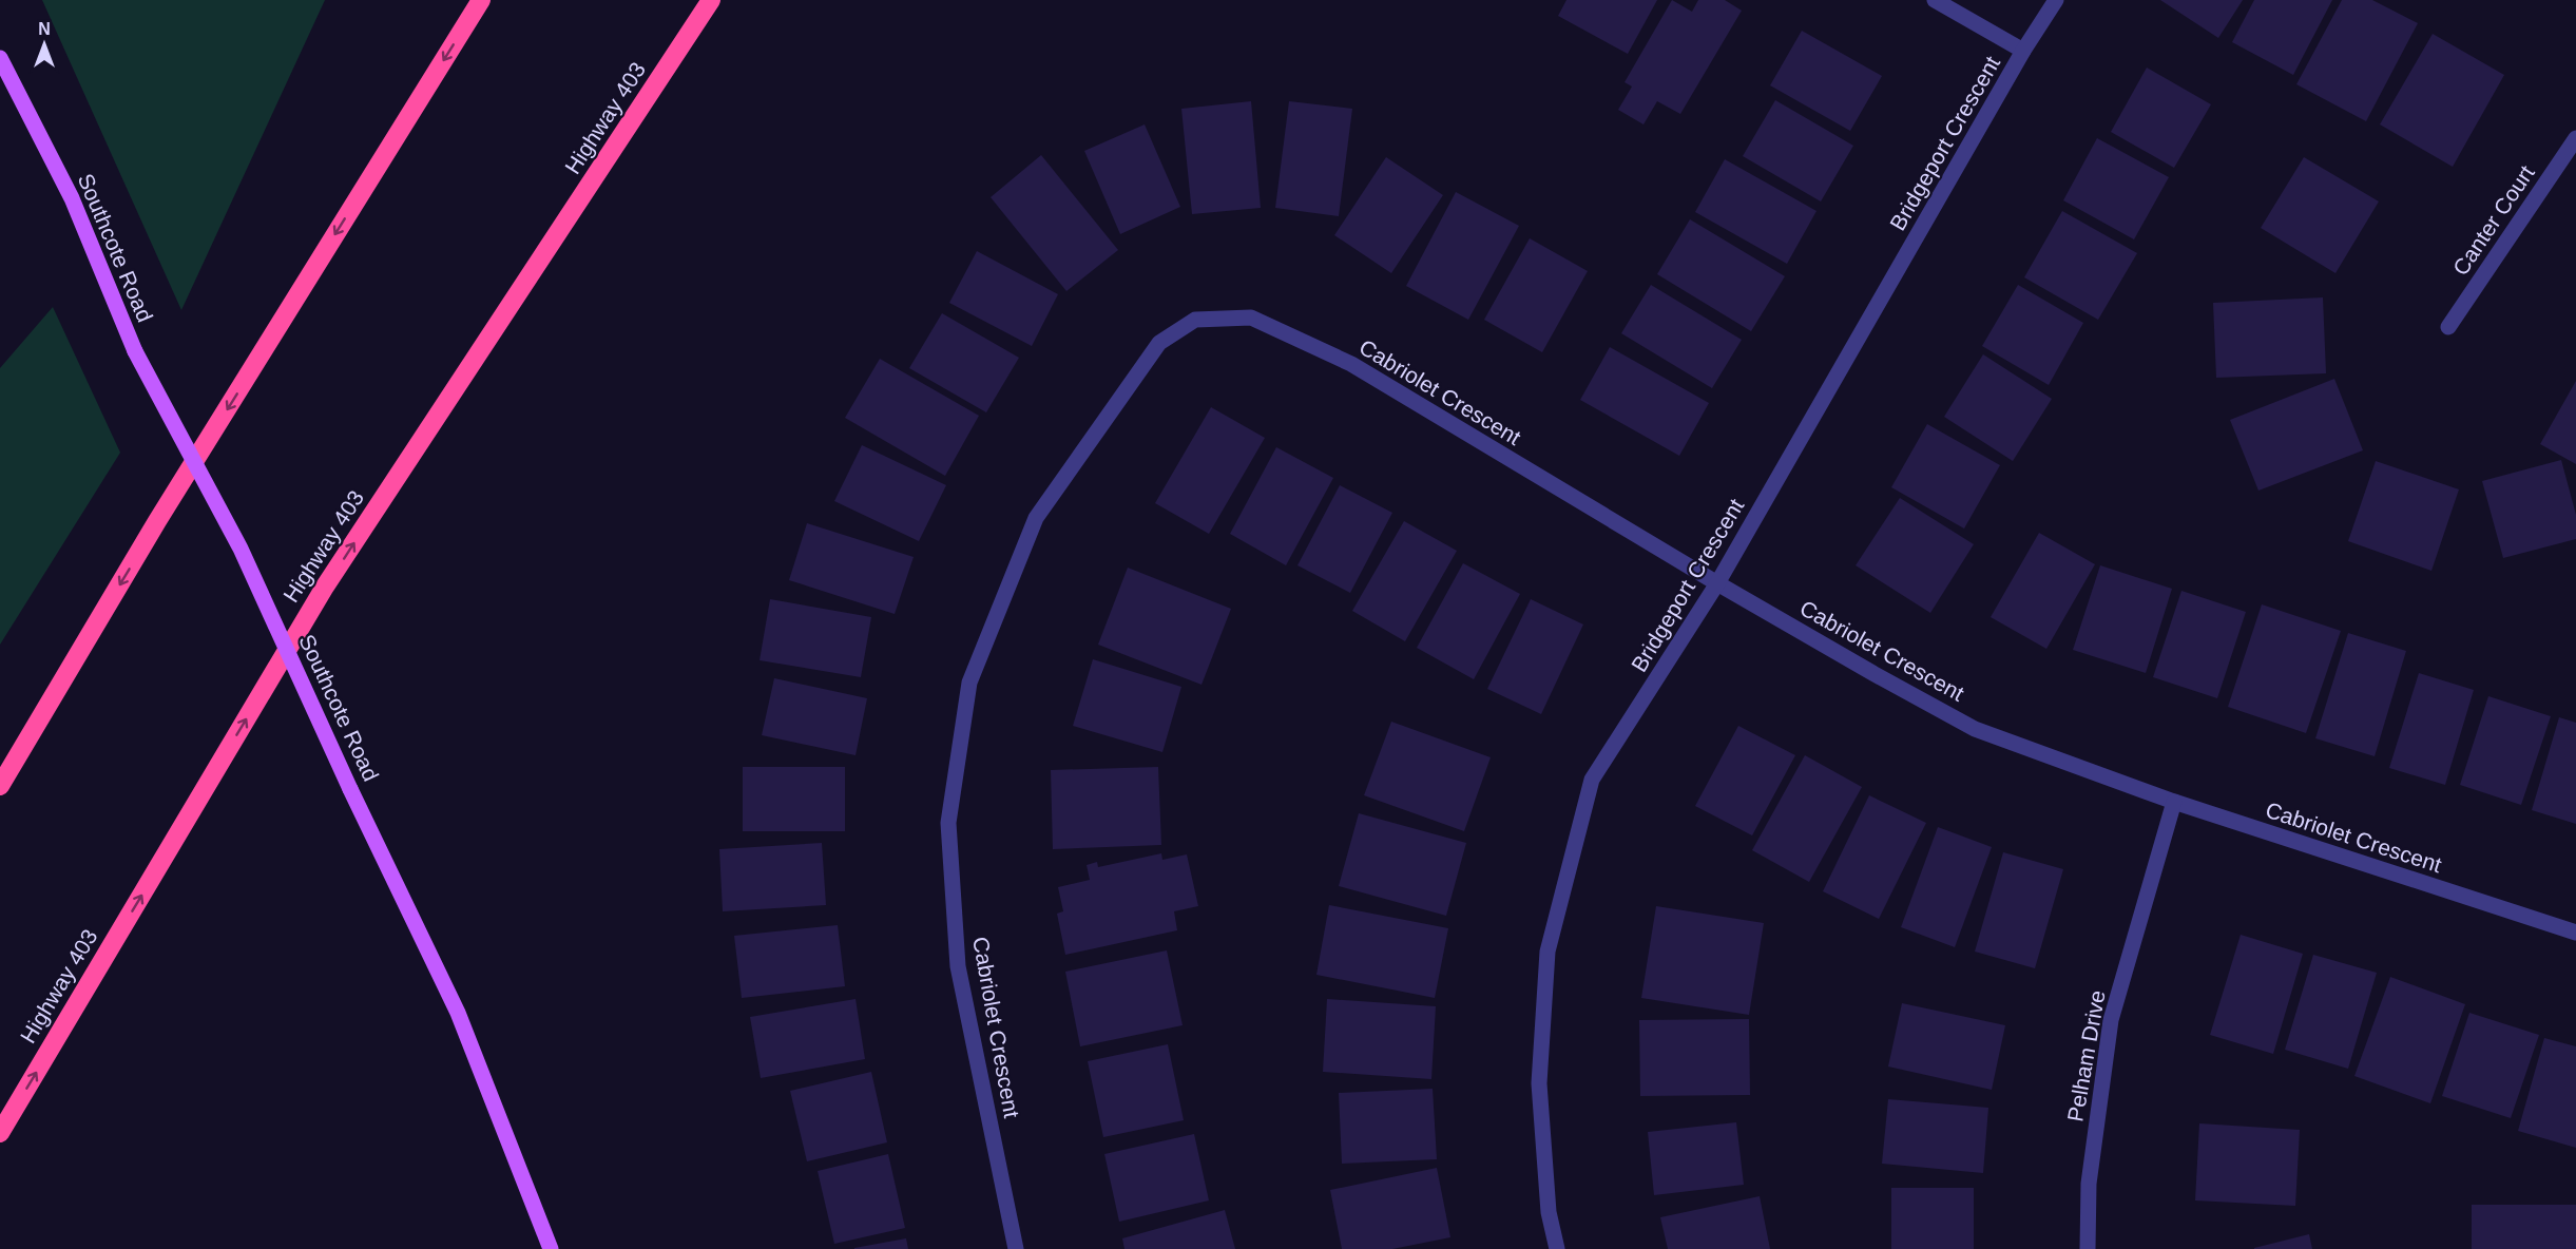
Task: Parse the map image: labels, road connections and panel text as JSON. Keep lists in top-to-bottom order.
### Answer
{
  "streets": {
    "highway": ["Highway 403"],
    "main road": ["Southcote Road"],
    "street": [
      "Bridgeport Crescent",
      "Canter Court",
      "Cabriolet Crescent",
      "Pelham Drive"
    ]
  },
  "crossings": [
    ["Bridgeport Crescent", "Cabriolet Crescent"],
    ["Cabriolet Crescent", "Pelham Drive"]
  ],
  "one_way": ["Highway 403"],
  "north": "top"
}
